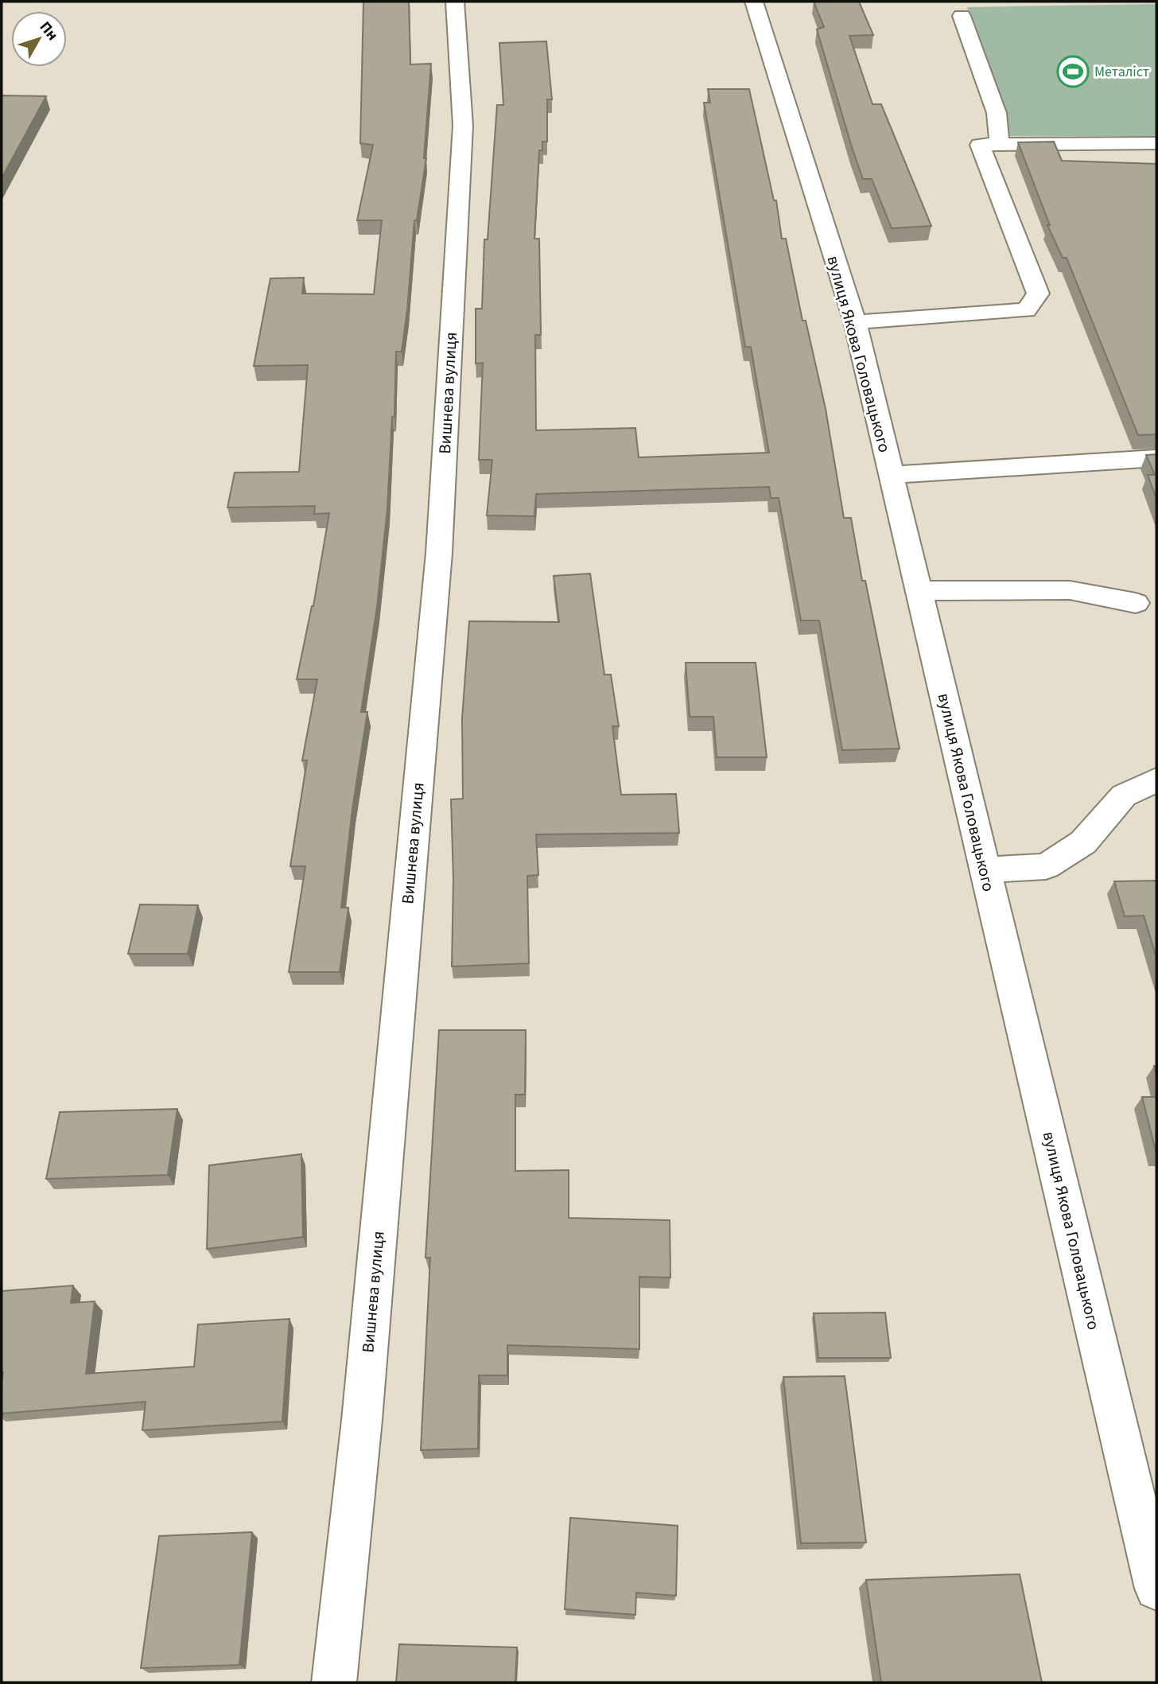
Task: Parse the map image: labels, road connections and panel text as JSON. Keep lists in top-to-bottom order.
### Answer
{
  "streets": {
    "street": ["вулиця Якова Головацького", "Вишнева вулиця"]
  },
  "places": {
    "sports": ["Металіст"]
  },
  "north": "top right"
}
